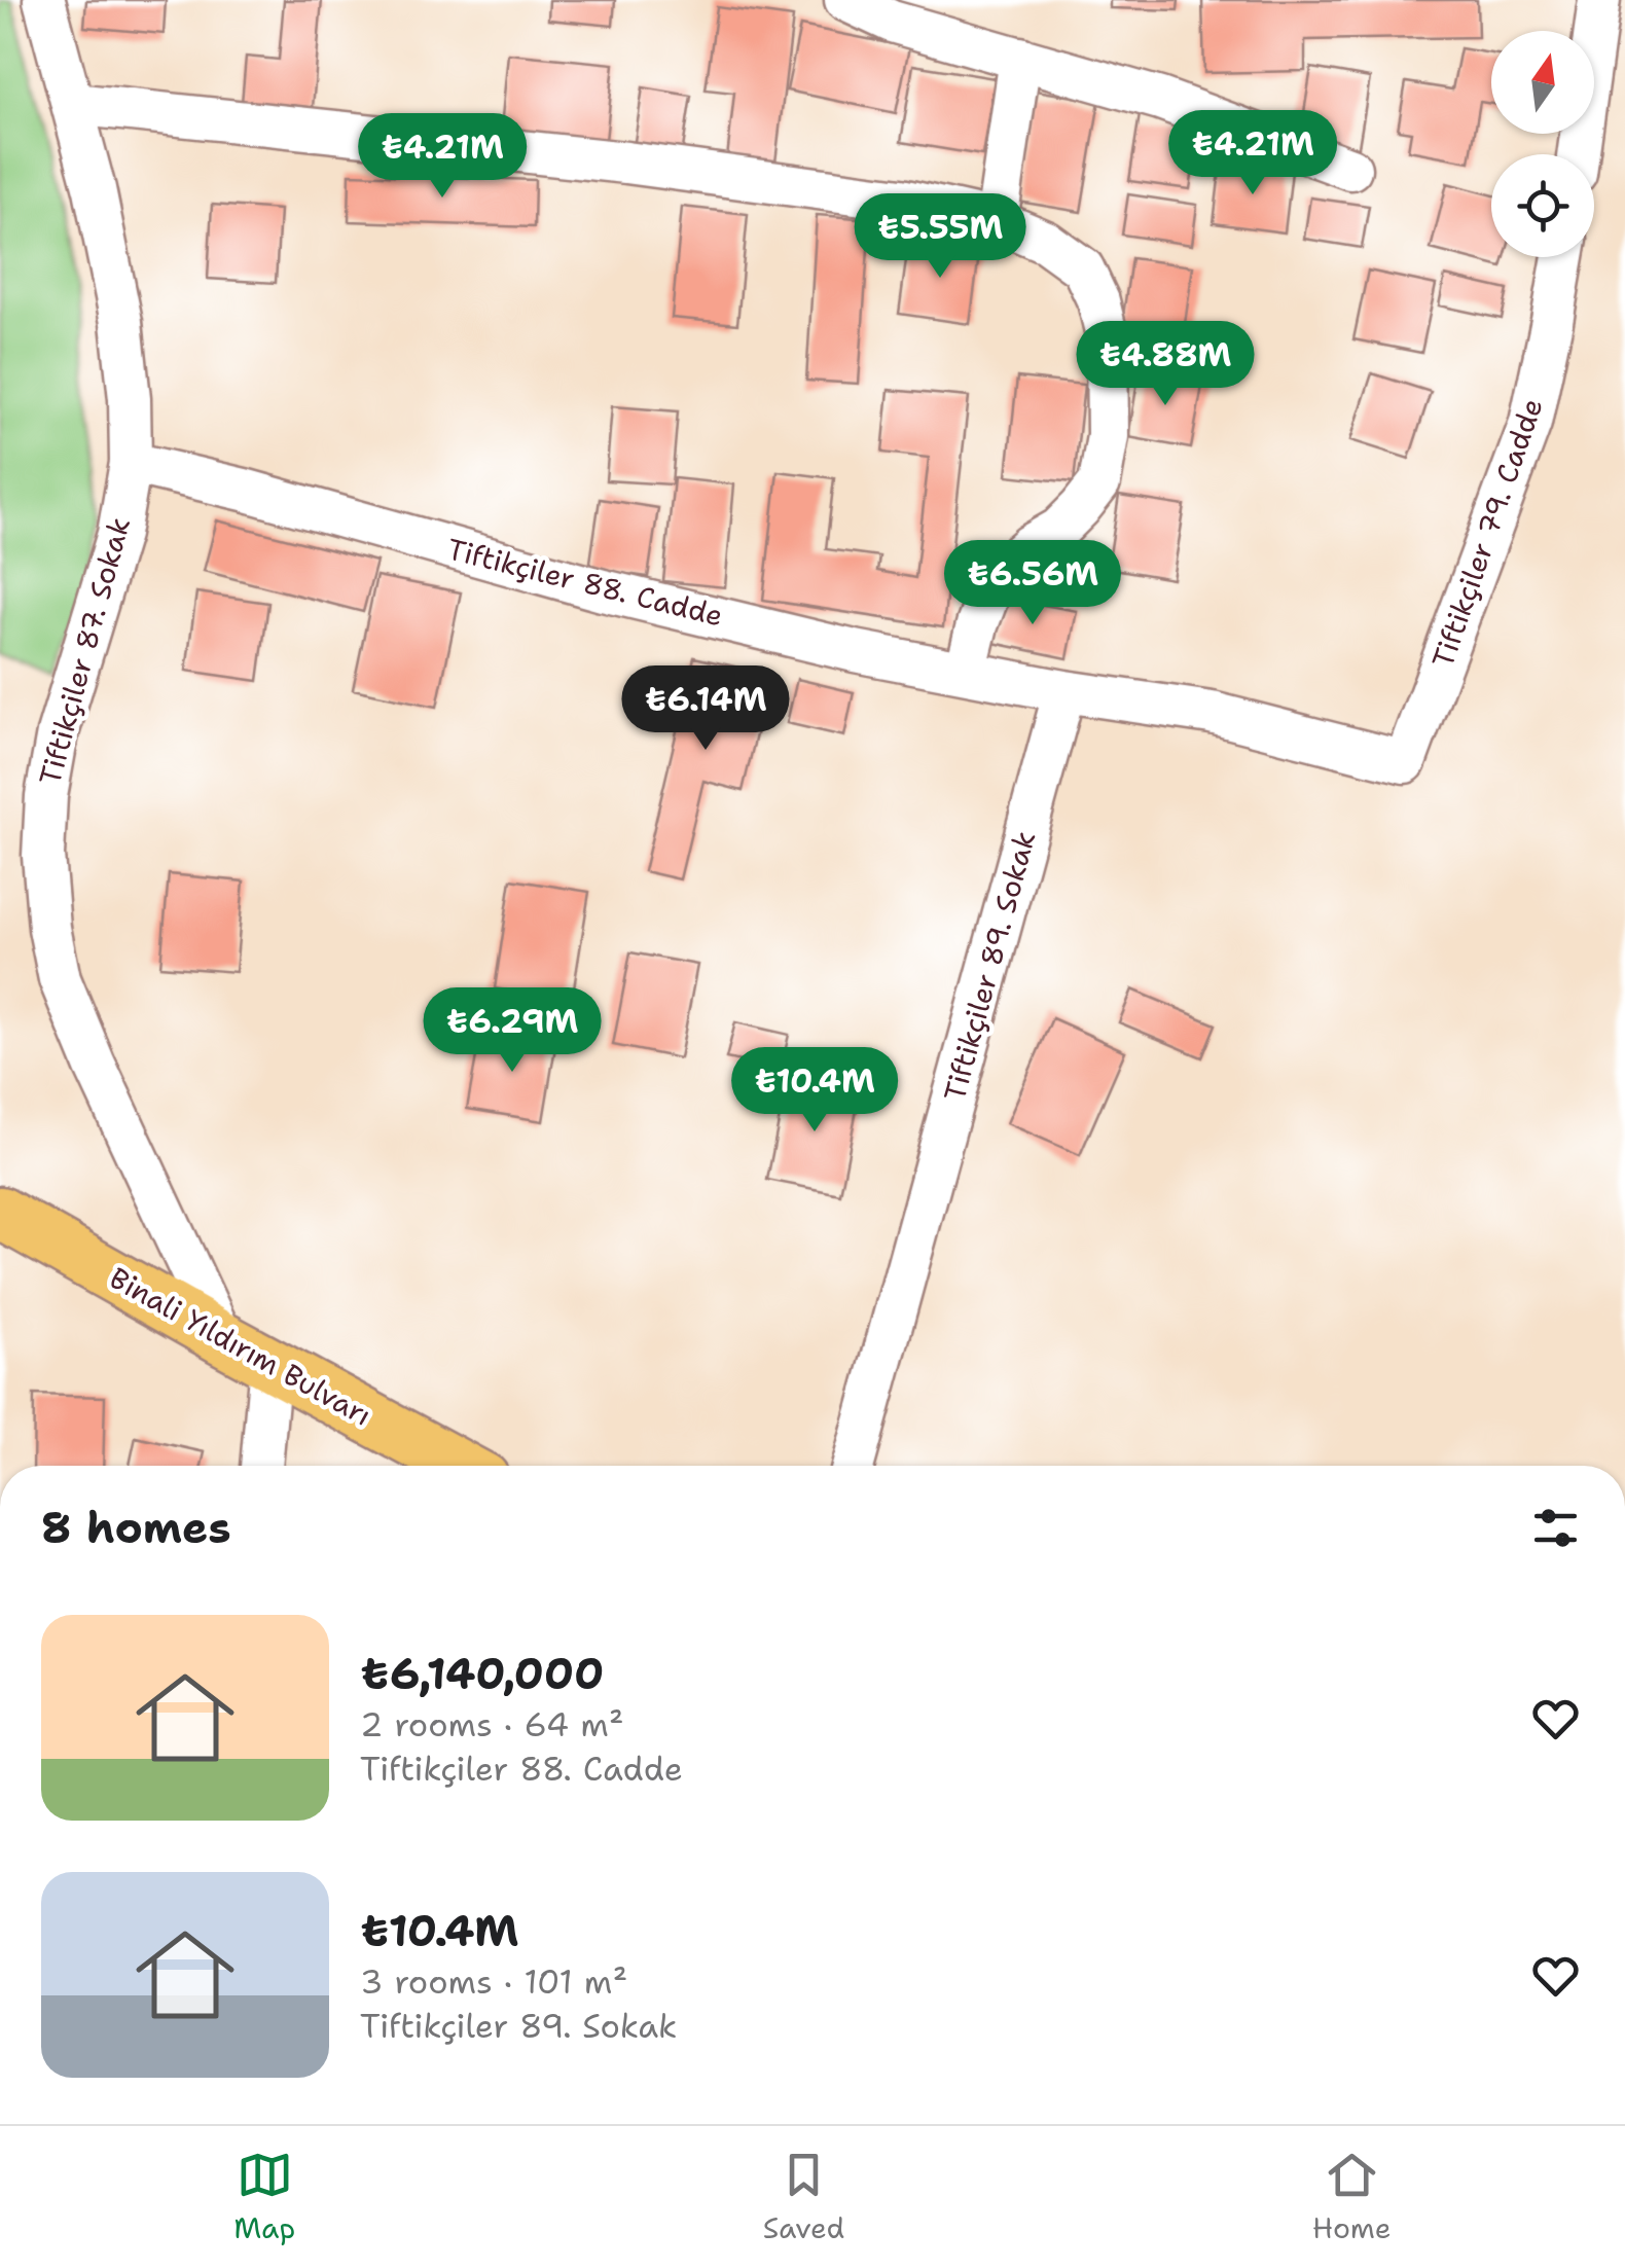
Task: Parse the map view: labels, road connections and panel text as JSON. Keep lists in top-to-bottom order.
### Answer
{
  "streets": {
    "main road": ["Binali Yıldırım Bulvarı"],
    "street": [
      "Tiftikçiler 79. Cadde",
      "Tiftikçiler 88. Cadde",
      "Tiftikçiler 87. Sokak",
      "Tiftikçiler 89. Sokak"
    ]
  },
  "crossings": [
    ["Tiftikçiler 79. Cadde", "Tiftikçiler 88. Cadde"],
    ["Tiftikçiler 88. Cadde", "Tiftikçiler 87. Sokak"],
    ["Tiftikçiler 88. Cadde", "Tiftikçiler 89. Sokak"],
    ["Tiftikçiler 87. Sokak", "Binali Yıldırım Bulvarı"]
  ],
  "north": "top",
  "page": {
    "price": [
      "₺4.21M",
      "₺4.21M",
      "₺5.55M",
      "₺4.88M",
      "₺6.56M",
      "₺6.14M",
      "₺6.29M",
      "₺10.4M"
    ],
    "heading": "8 homes",
    "list": [
      {
        "name": "₺6,140,000",
        "note": "2 rooms · 64 m² · Tiftikçiler 88. Cadde"
      },
      {
        "name": "₺10.4M",
        "note": "3 rooms · 101 m² · Tiftikçiler 89. Sokak"
      }
    ],
    "tabs": ["Map", "Saved", "Home"]
  }
}
